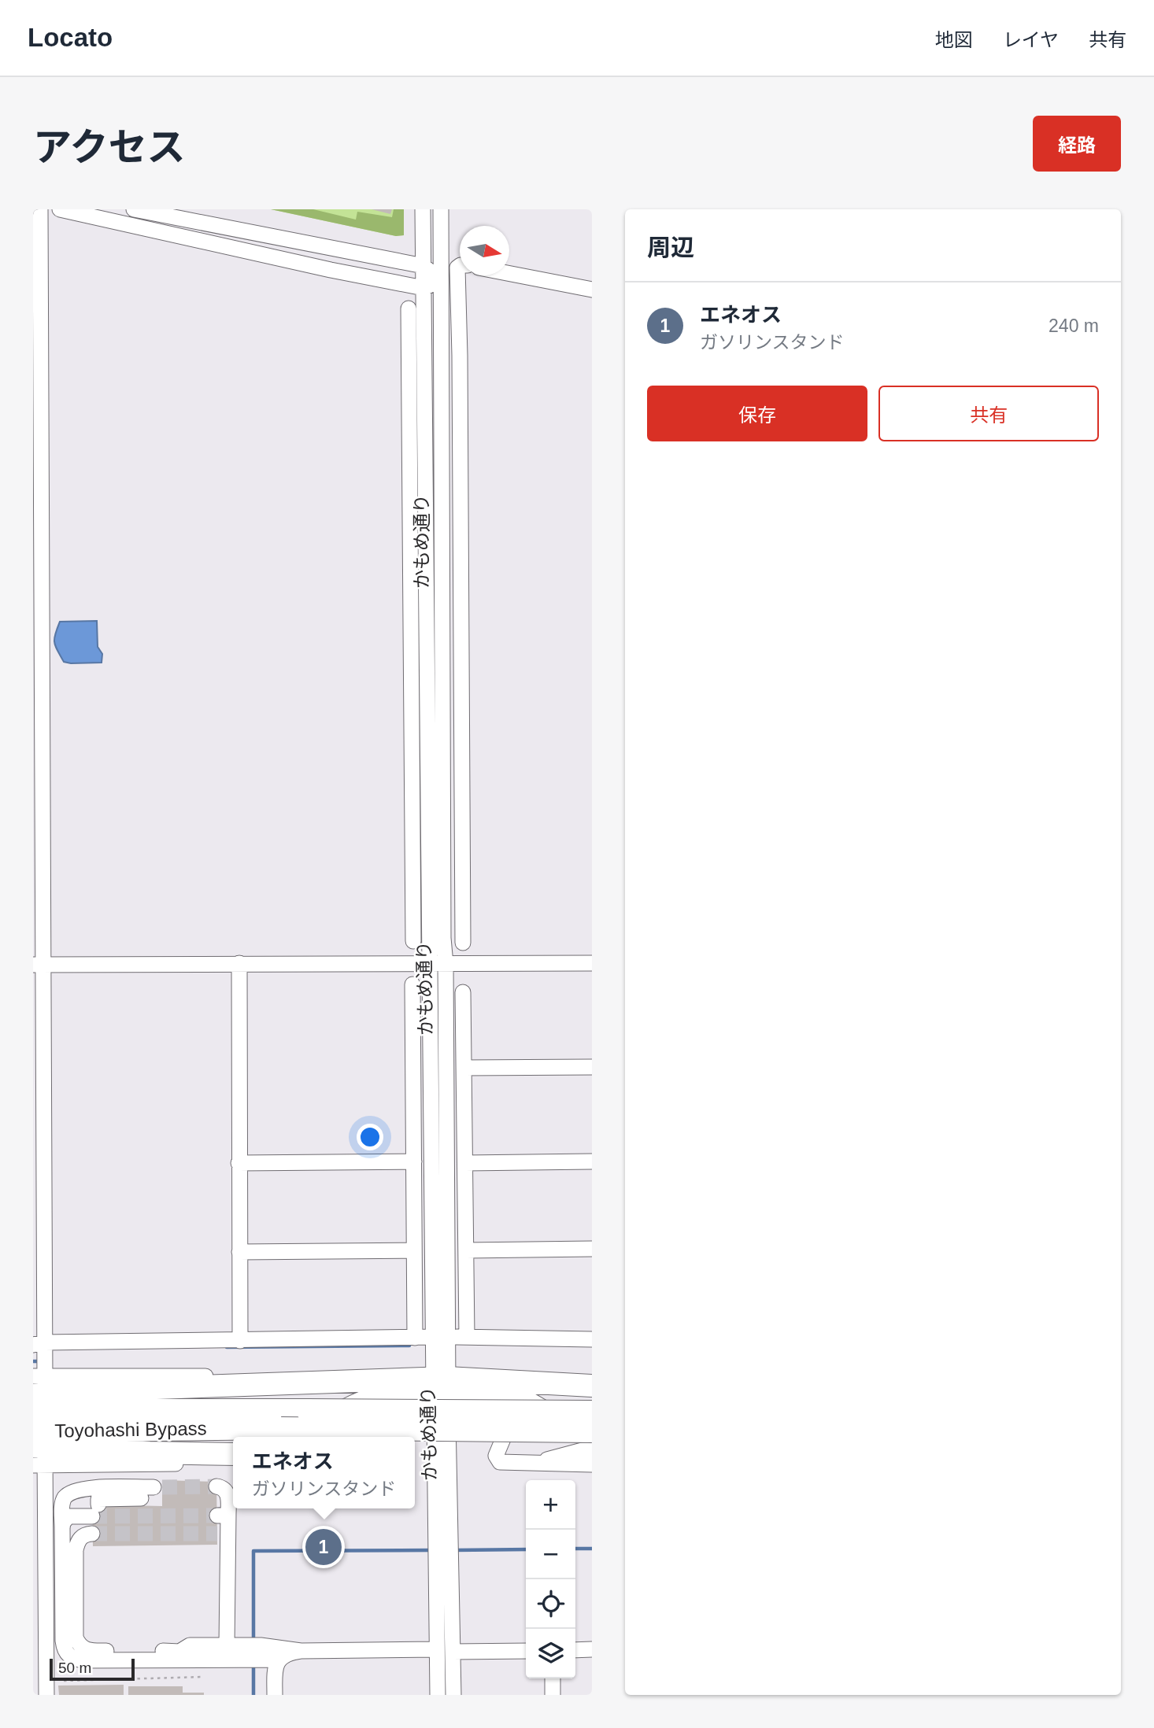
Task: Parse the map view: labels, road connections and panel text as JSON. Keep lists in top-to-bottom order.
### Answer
{
  "streets": {
    "highway": ["Toyohashi Bypass"],
    "street": ["かもめ通り"]
  },
  "scale_bar": "50 m",
  "north": "right",
  "page": {
    "header": "Locato",
    "nav": ["地図", "レイヤ", "共有"],
    "title": "アクセス",
    "buttons": [
      "経路",
      ["保存", "共有"]
    ],
    "heading": "周辺",
    "list": [
      {
        "mark": "1",
        "name": "エネオス",
        "note": "ガソリンスタンド",
        "value": "240 m"
      }
    ],
    "popup": ["エネオス", "ガソリンスタンド"],
    "map_buttons": ["+", "−"],
    "pins": "1",
    "scale": "50 m"
  }
}
